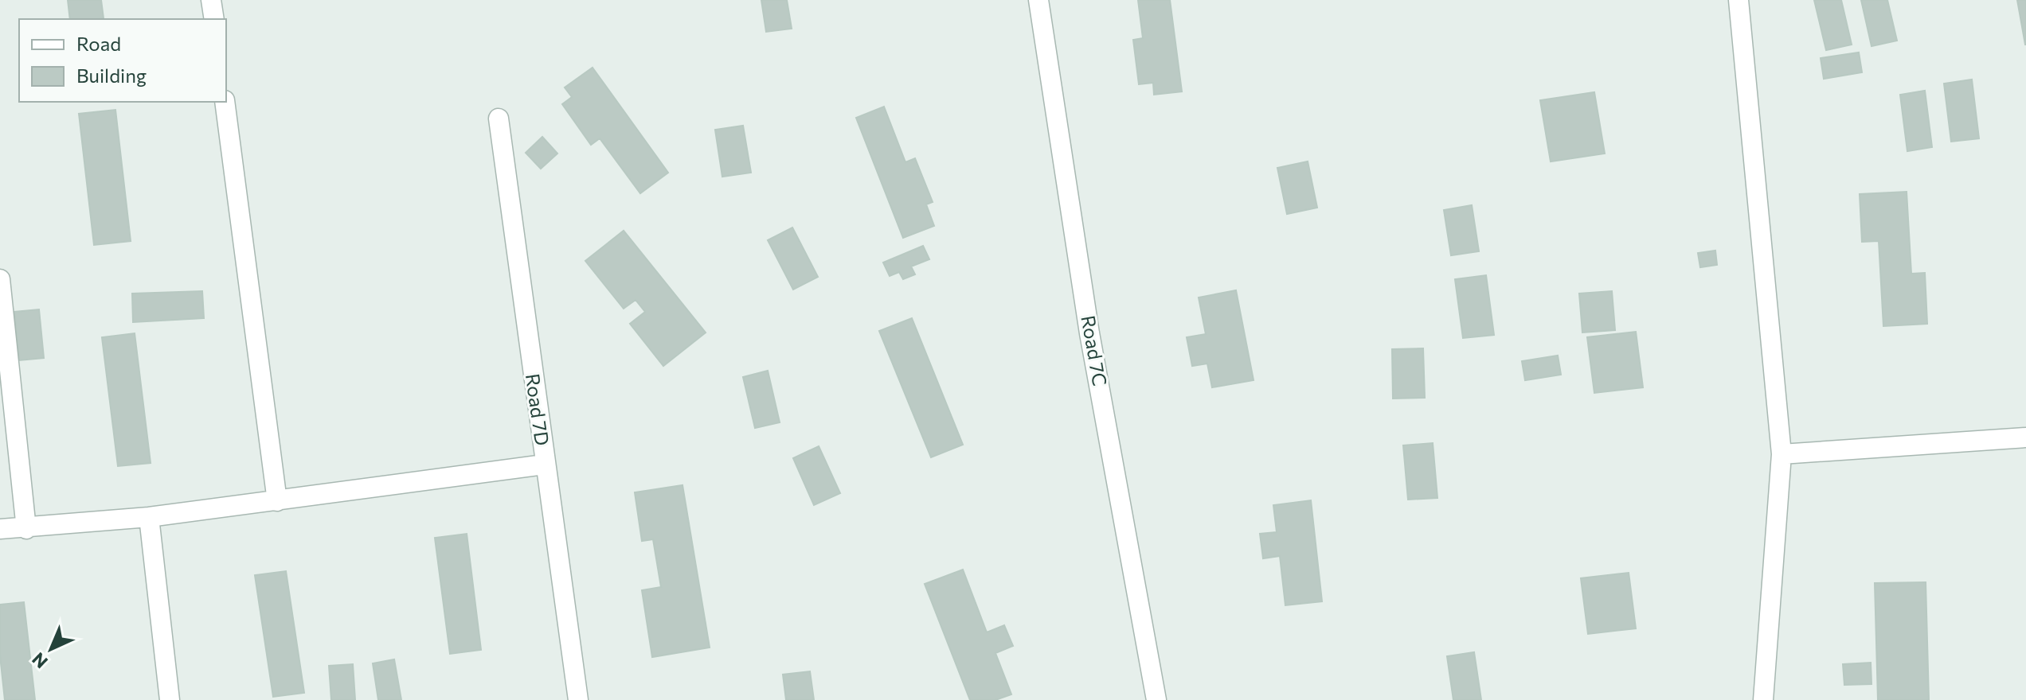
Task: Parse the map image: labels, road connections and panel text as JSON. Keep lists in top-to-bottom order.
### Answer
{
  "streets": {
    "street": ["Road 7C", "Road 7D"]
  },
  "legend": ["Road", "Building"],
  "north": "bottom left"
}
